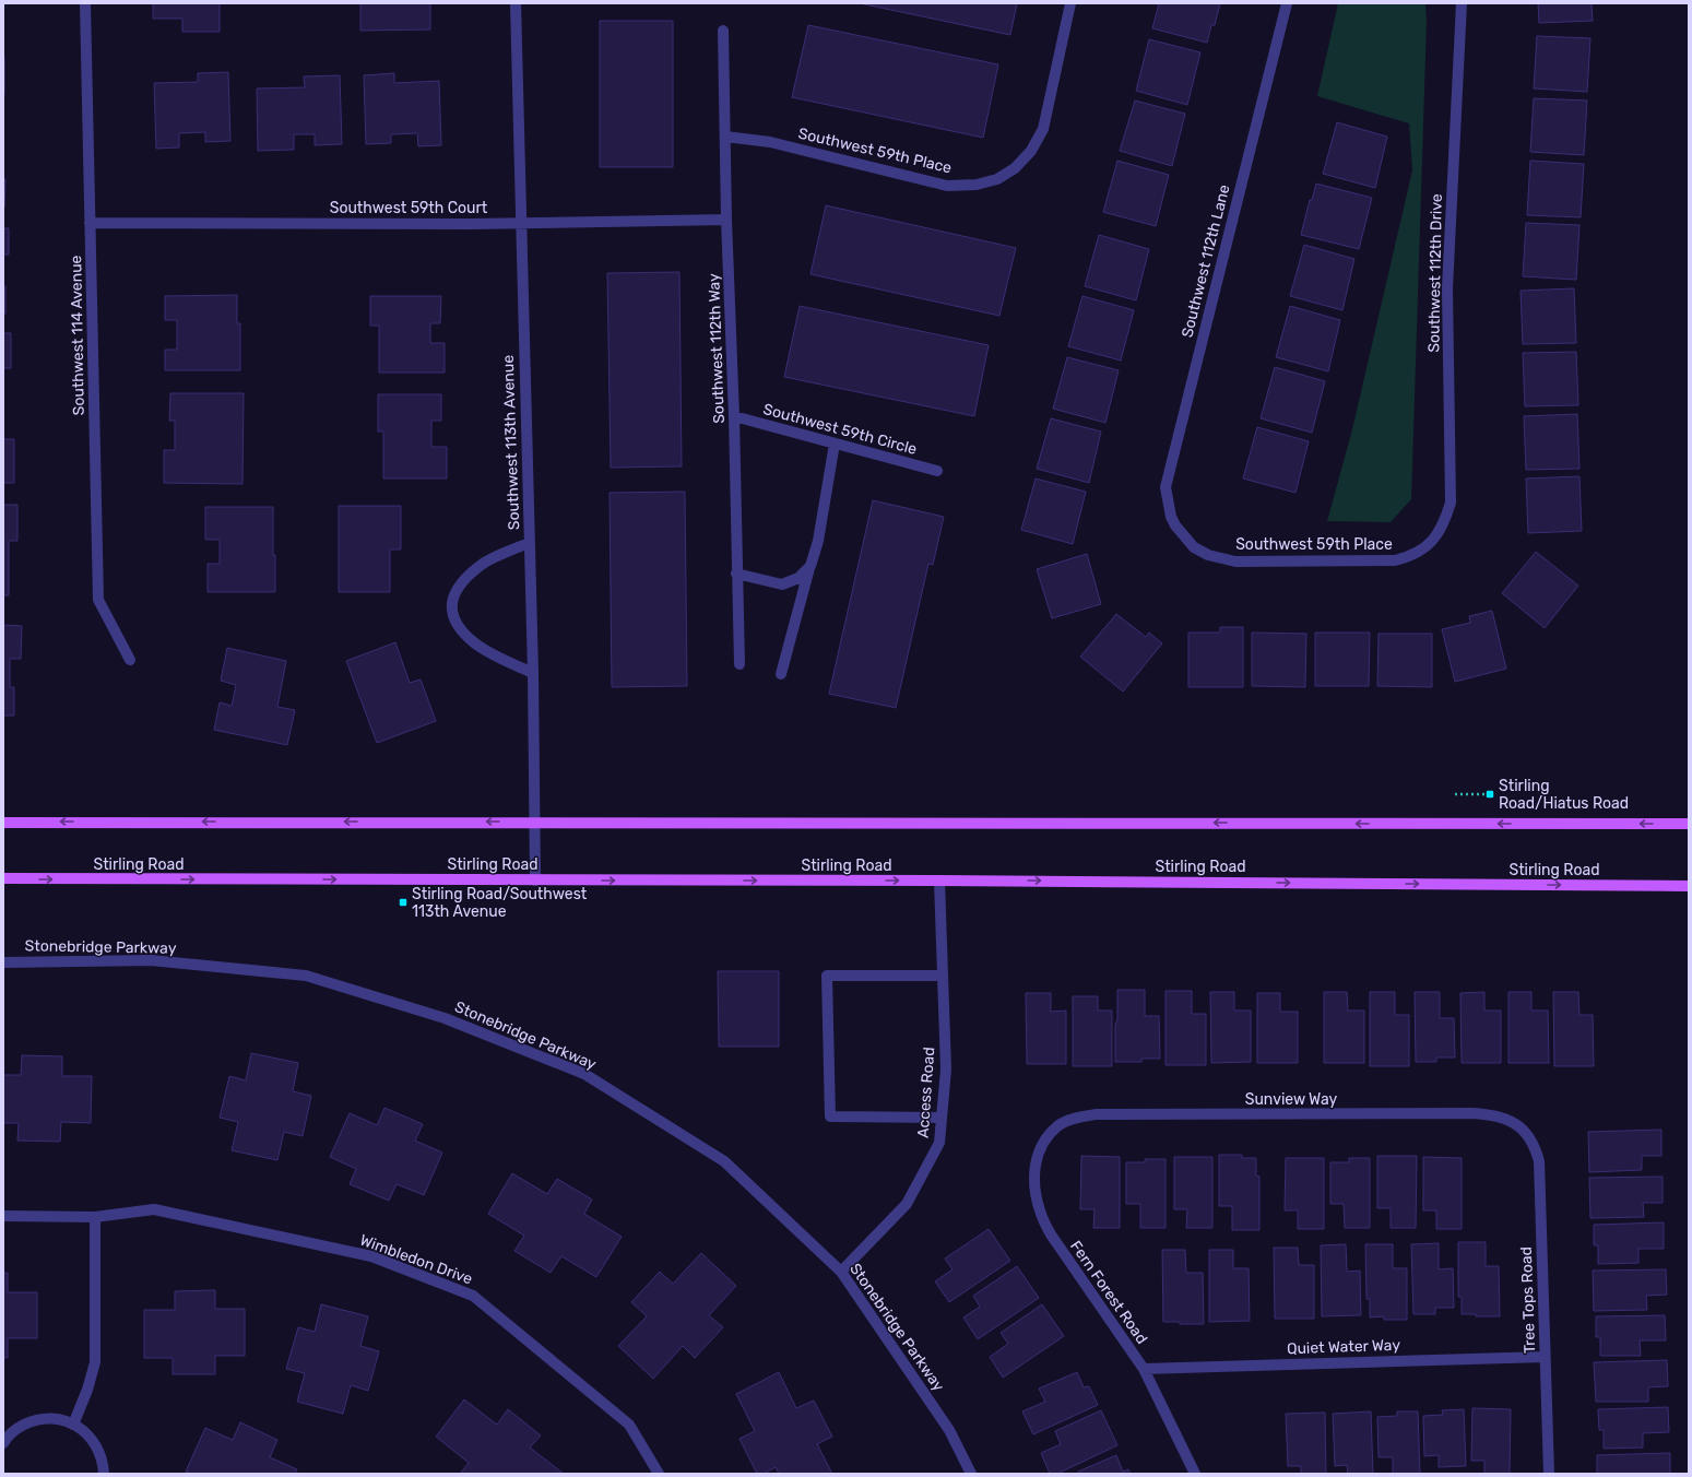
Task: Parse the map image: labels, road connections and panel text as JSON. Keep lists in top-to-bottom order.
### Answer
{
  "streets": {
    "main road": ["Stirling Road"],
    "street": [
      "Southwest 59th Place",
      "Southwest 59th Court",
      "Southwest 112th Lane",
      "Southwest 112th Drive",
      "Southwest 114 Avenue",
      "Southwest 112th Way",
      "Southwest 59th Circle",
      "Southwest 113th Avenue",
      "Stonebridge Parkway",
      "Access Road",
      "Sunview Way",
      "Wimbledon Drive",
      "Fern Forest Road",
      "Tree Tops Road",
      "Quiet Water Way"
    ]
  },
  "crossings": [
    ["Southwest 59th Place", "Southwest 112th Lane"],
    ["Southwest 59th Place", "Southwest 112th Drive"],
    ["Southwest 59th Place", "Southwest 112th Way"],
    ["Southwest 59th Court", "Southwest 114 Avenue"],
    ["Southwest 59th Court", "Southwest 112th Way"],
    ["Southwest 59th Court", "Southwest 113th Avenue"],
    ["Southwest 112th Way", "Southwest 59th Circle"],
    ["Southwest 113th Avenue", "Stirling Road"],
    ["Stirling Road", "Access Road"],
    ["Stonebridge Parkway", "Access Road"],
    ["Sunview Way", "Fern Forest Road"],
    ["Sunview Way", "Tree Tops Road"],
    ["Fern Forest Road", "Quiet Water Way"],
    ["Tree Tops Road", "Quiet Water Way"]
  ],
  "places": {
    "transit": ["Stirling Road/Hiatus Road", "Stirling Road/Southwest 113th Avenue"]
  }
}
